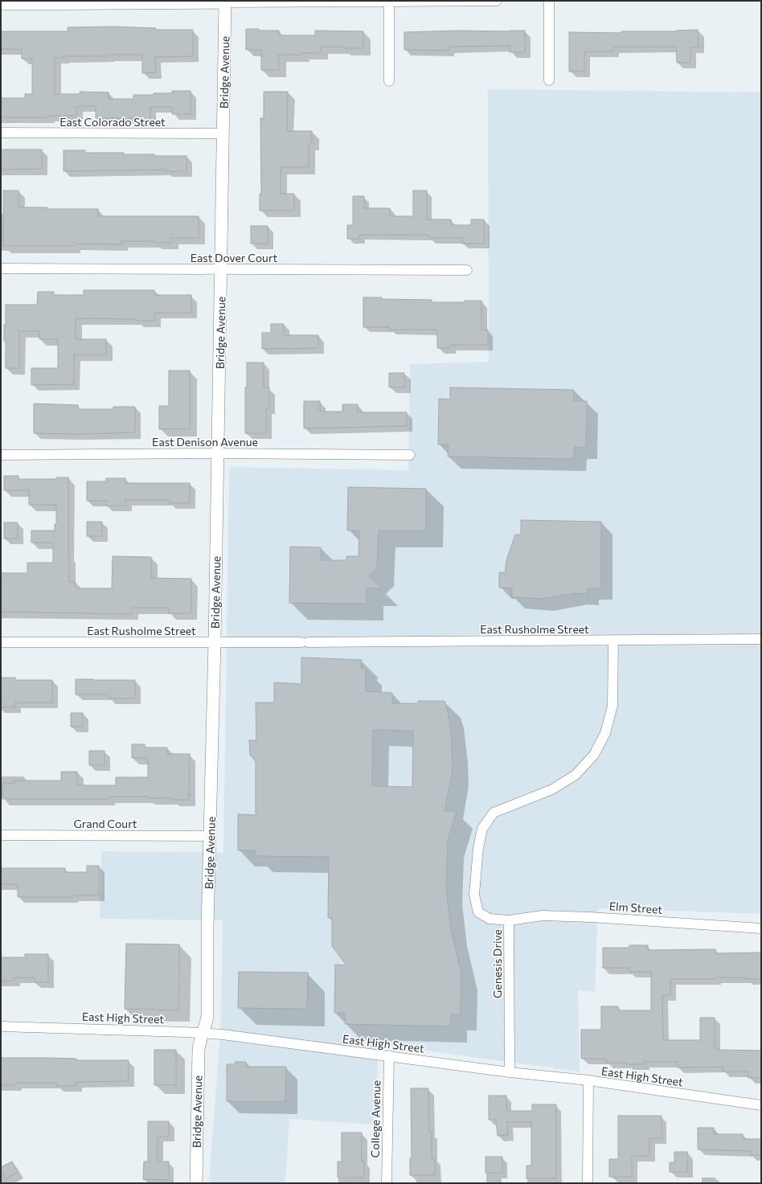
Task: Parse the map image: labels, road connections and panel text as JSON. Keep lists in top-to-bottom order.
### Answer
{
  "streets": {
    "street": [
      "Bridge Avenue",
      "East Colorado Street",
      "East Dover Court",
      "East Denison Avenue",
      "East Rusholme Street",
      "Grand Court",
      "Elm Street",
      "Genesis Drive",
      "East High Street",
      "College Avenue"
    ]
  },
  "crossings": [
    ["Bridge Avenue", "East Colorado Street"],
    ["Bridge Avenue", "East Dover Court"],
    ["Bridge Avenue", "East Denison Avenue"],
    ["Bridge Avenue", "East Rusholme Street"],
    ["Bridge Avenue", "Grand Court"],
    ["Bridge Avenue", "East High Street"],
    ["East Rusholme Street", "Genesis Drive"],
    ["Elm Street", "Genesis Drive"],
    ["Genesis Drive", "East High Street"],
    ["East High Street", "College Avenue"]
  ]
}
